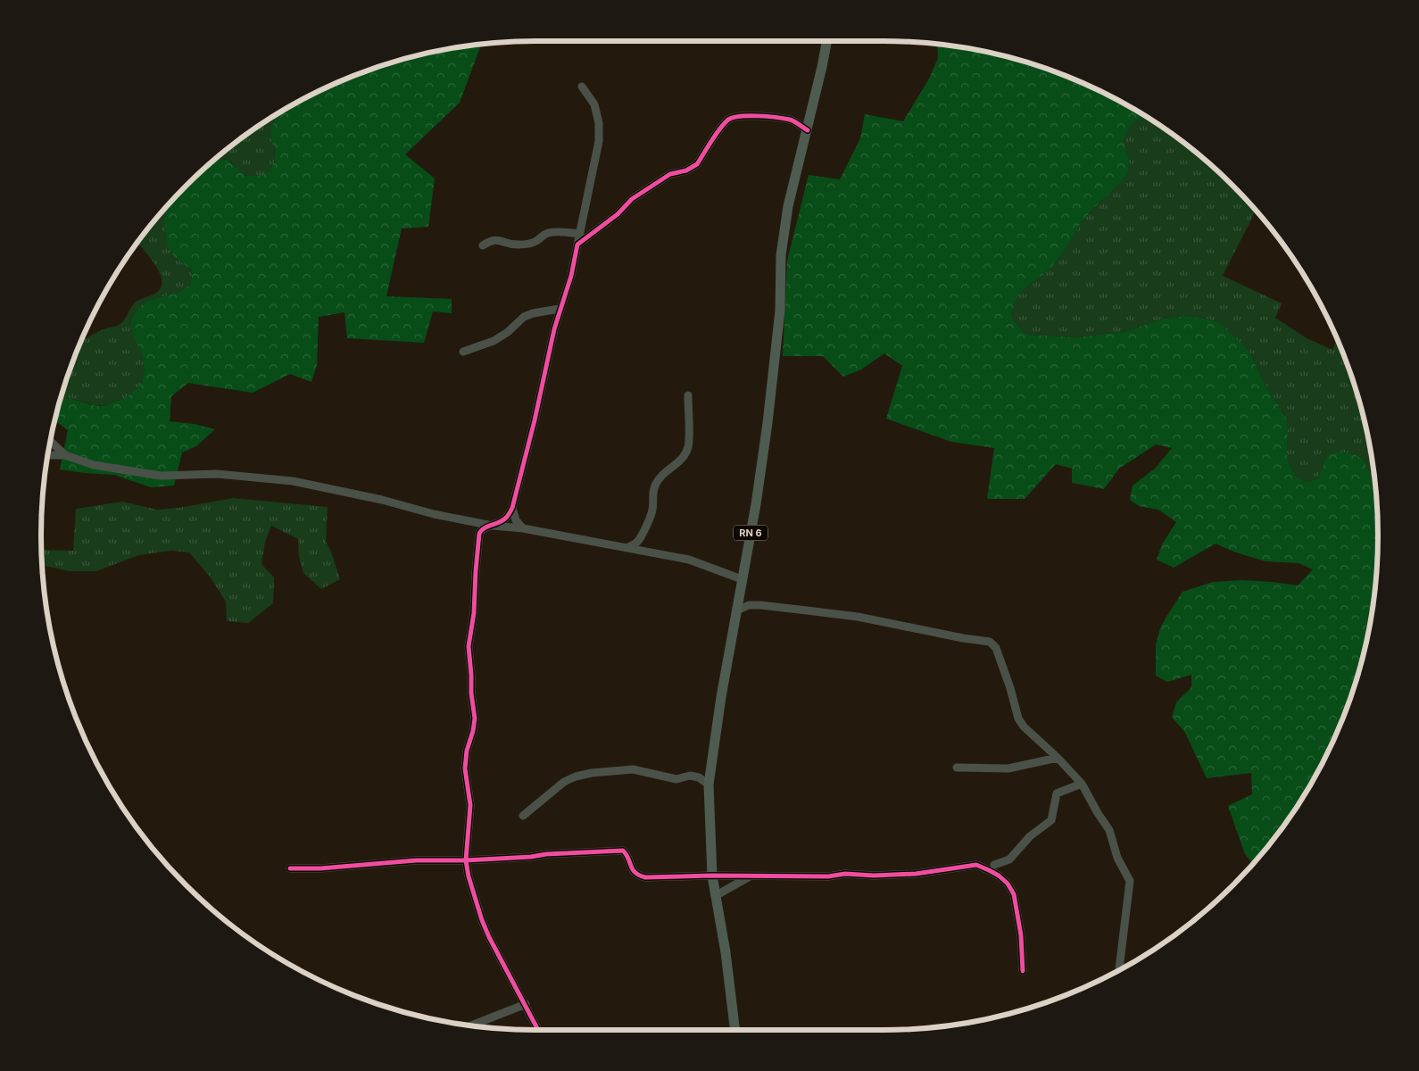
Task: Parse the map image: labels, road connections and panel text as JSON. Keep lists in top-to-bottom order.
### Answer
{
  "streets": {
    "main road": ["RN 6"]
  }
}
